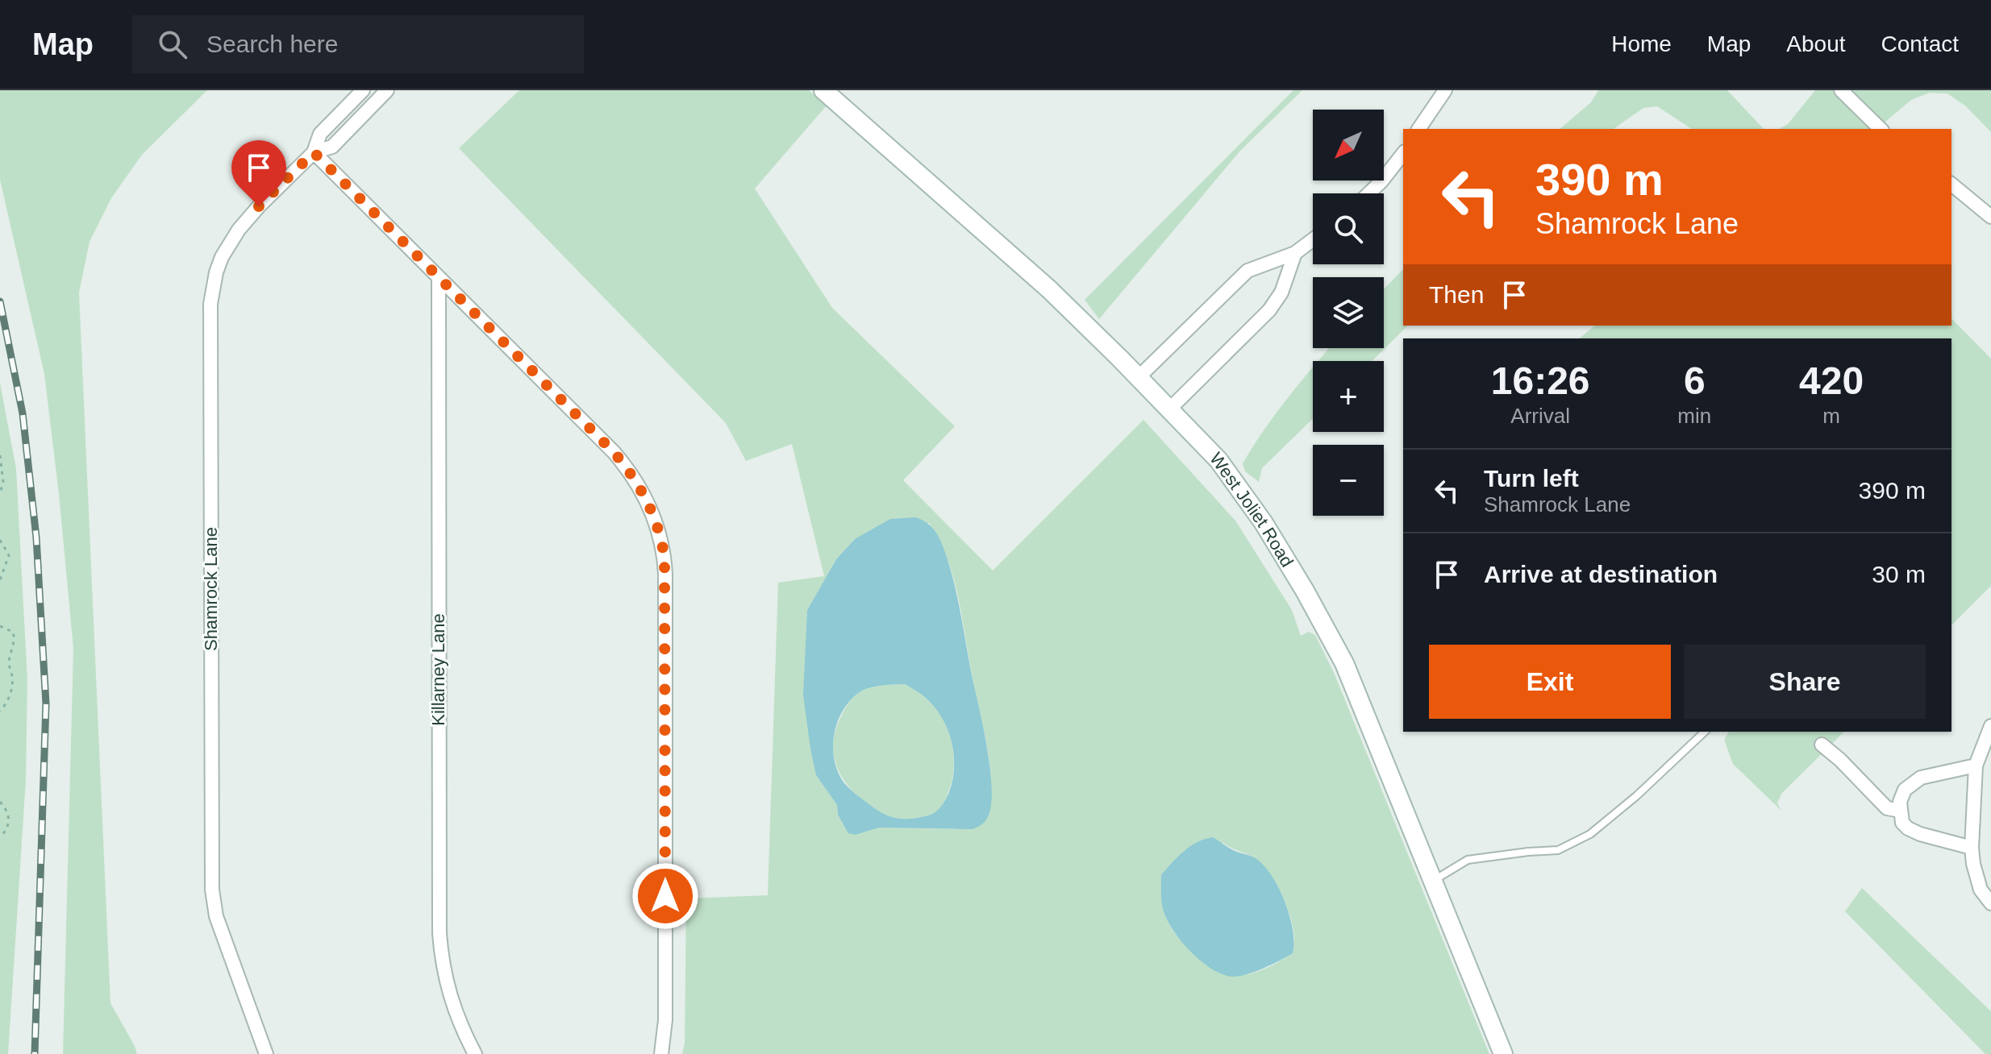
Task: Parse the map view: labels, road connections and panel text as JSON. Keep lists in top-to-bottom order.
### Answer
{
  "streets": {
    "main road": ["West Joliet Road"],
    "street": ["Shamrock Lane", "Killarney Lane"]
  },
  "north": "bottom left",
  "page": {
    "header": "Map",
    "search": "Search here",
    "nav": [
      "Home",
      "Map",
      "About",
      "Contact"
    ],
    "map_buttons": ["+", "−"],
    "turn": ["390 m", "Shamrock Lane"],
    "then": "Then",
    "eta": [
      "16:26",
      "Arrival",
      "6",
      "min",
      "420",
      "m"
    ],
    "list": [
      {
        "name": "Turn left",
        "note": "Shamrock Lane",
        "value": "390 m"
      },
      {
        "name": "Arrive at destination",
        "value": "30 m"
      }
    ],
    "buttons": ["Exit", "Share"]
  }
}
